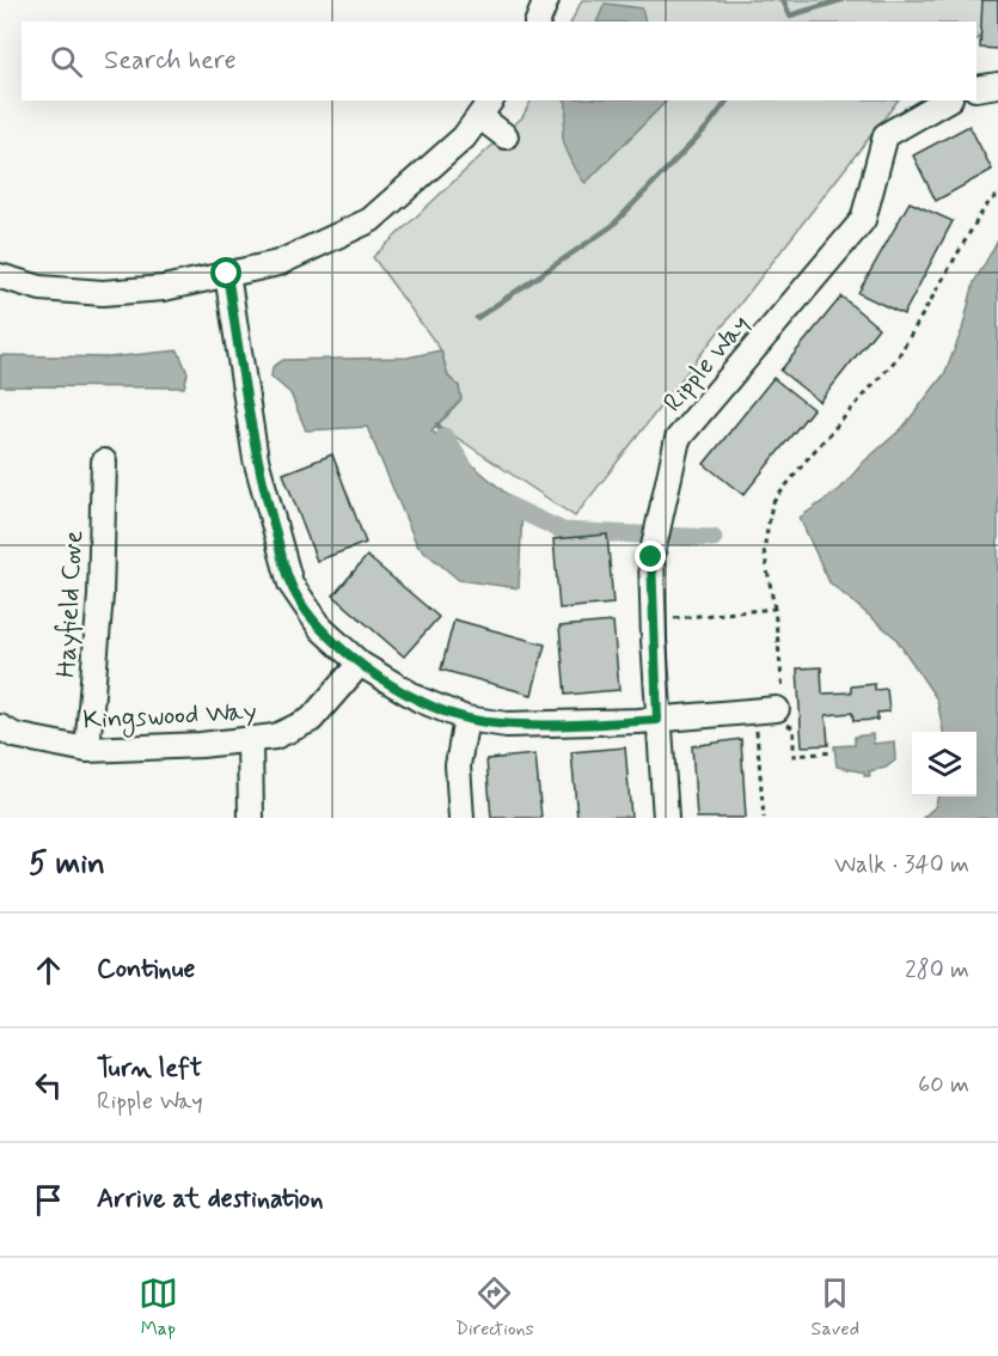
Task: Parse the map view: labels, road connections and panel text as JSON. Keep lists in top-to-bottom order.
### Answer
{
  "streets": {
    "street": ["Ripple Way", "Hayfield Cove", "Kingswood Way"]
  },
  "crossings": [
    ["Hayfield Cove", "Kingswood Way"]
  ],
  "page": {
    "search": "Search here",
    "heading": ["5 min", "Walk · 340 m"],
    "list": [
      ["Continue", "280 m"],
      ["Turn left", "Ripple Way", "60 m"],
      "Arrive at destination"
    ],
    "nav": ["Map", "Directions", "Saved"]
  }
}
